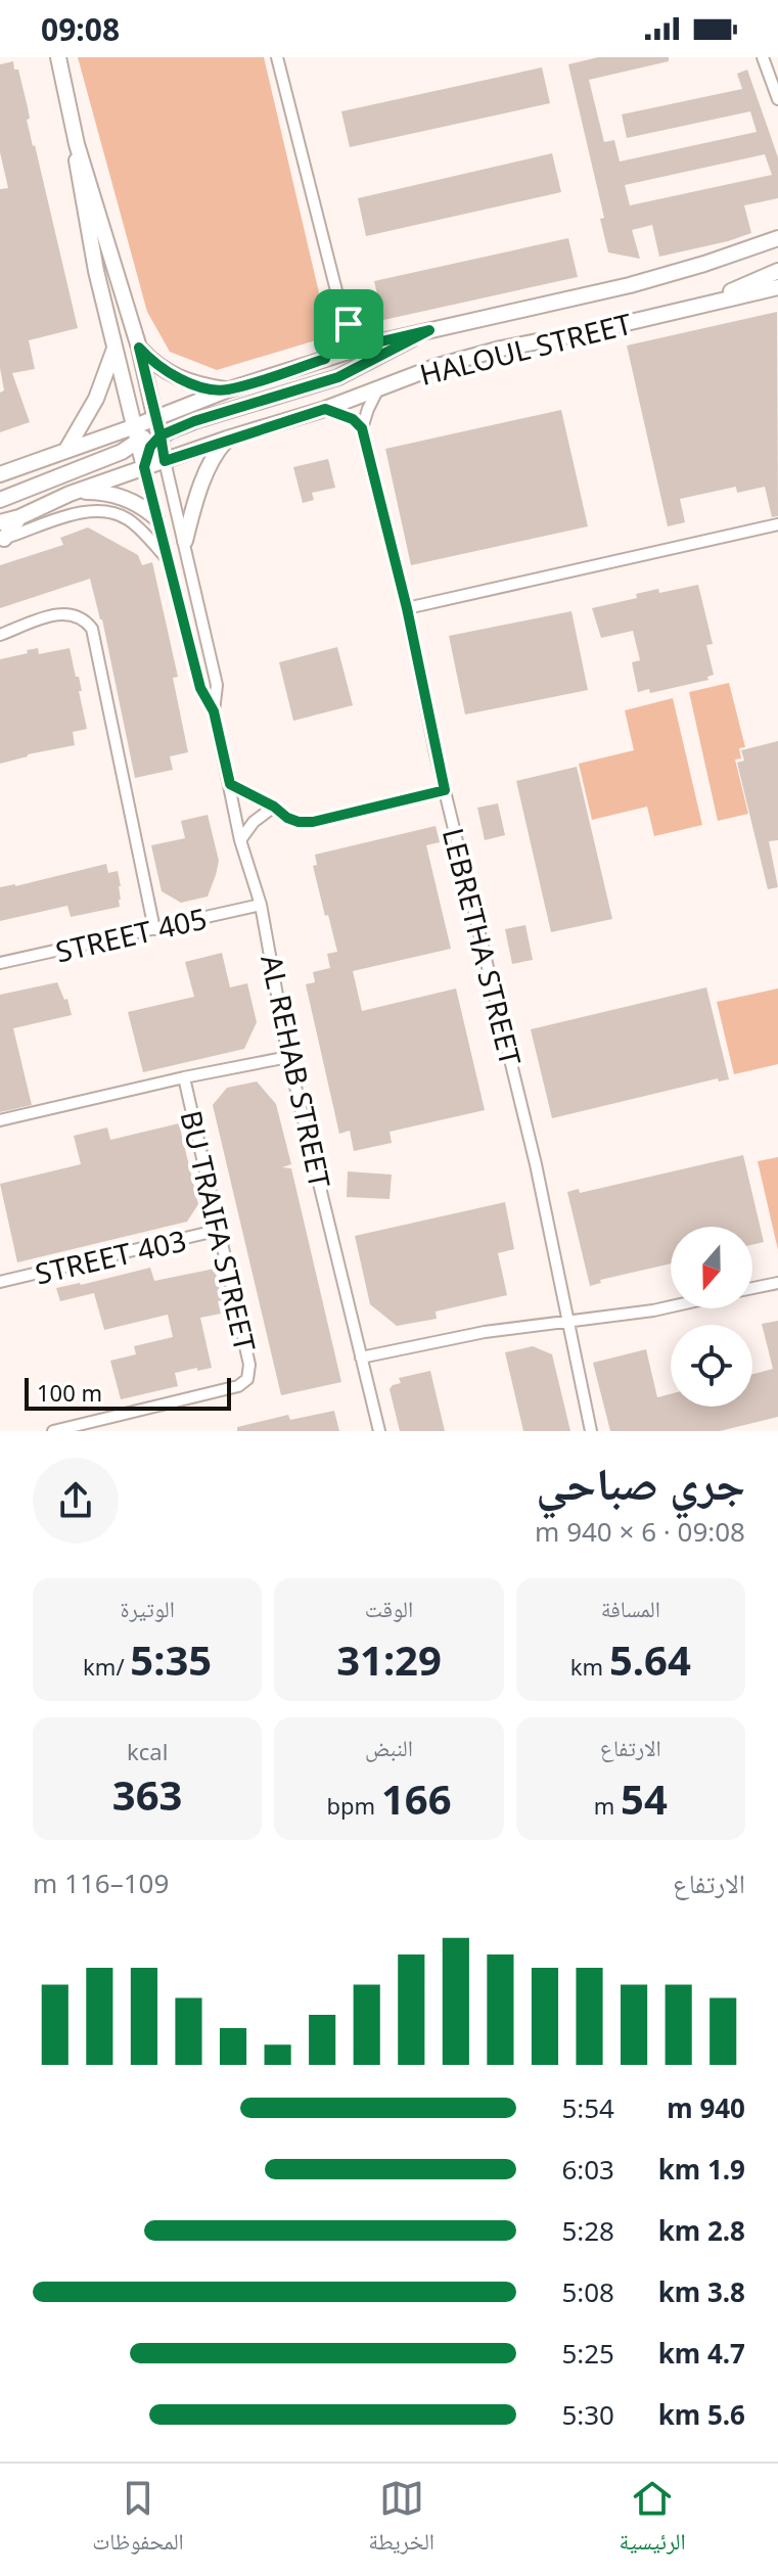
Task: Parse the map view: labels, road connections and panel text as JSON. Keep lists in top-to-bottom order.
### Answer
{
  "streets": {
    "main road": ["HALOUL STREET", "AL REHAB STREET"],
    "street": [
      "STREET 405",
      "LEBRETHA STREET",
      "BU TRAIFA STREET",
      "STREET 403"
    ]
  },
  "crossings": [
    ["HALOUL STREET", "AL REHAB STREET"],
    ["STREET 405", "AL REHAB STREET"],
    ["BU TRAIFA STREET", "STREET 403"]
  ],
  "scale_bar": "100 m",
  "north": "bottom",
  "page": {
    "status": "09:08",
    "scale": "100 m",
    "heading": ["جري صباحي", "09:08 · 6 × 940 m"],
    "stats": [
      ["المسافة", "5.64 km"],
      ["الوقت", "31:29"],
      ["الوتيرة", "5:35 /km"],
      ["الارتفاع", "54 m"],
      ["النبض", "166 bpm"],
      ["kcal", "363"]
    ],
    "chart": ["الارتفاع", "109–116 m"],
    "list": [
      {
        "name": "940 m",
        "note": "5:54"
      },
      {
        "name": "1.9 km",
        "note": "6:03"
      },
      {
        "name": "2.8 km",
        "note": "5:28"
      },
      {
        "name": "3.8 km",
        "note": "5:08"
      },
      {
        "name": "4.7 km",
        "note": "5:25"
      },
      {
        "name": "5.6 km",
        "note": "5:30"
      }
    ],
    "tabs": ["الرئيسية", "الخريطة", "المحفوظات"]
  }
}
